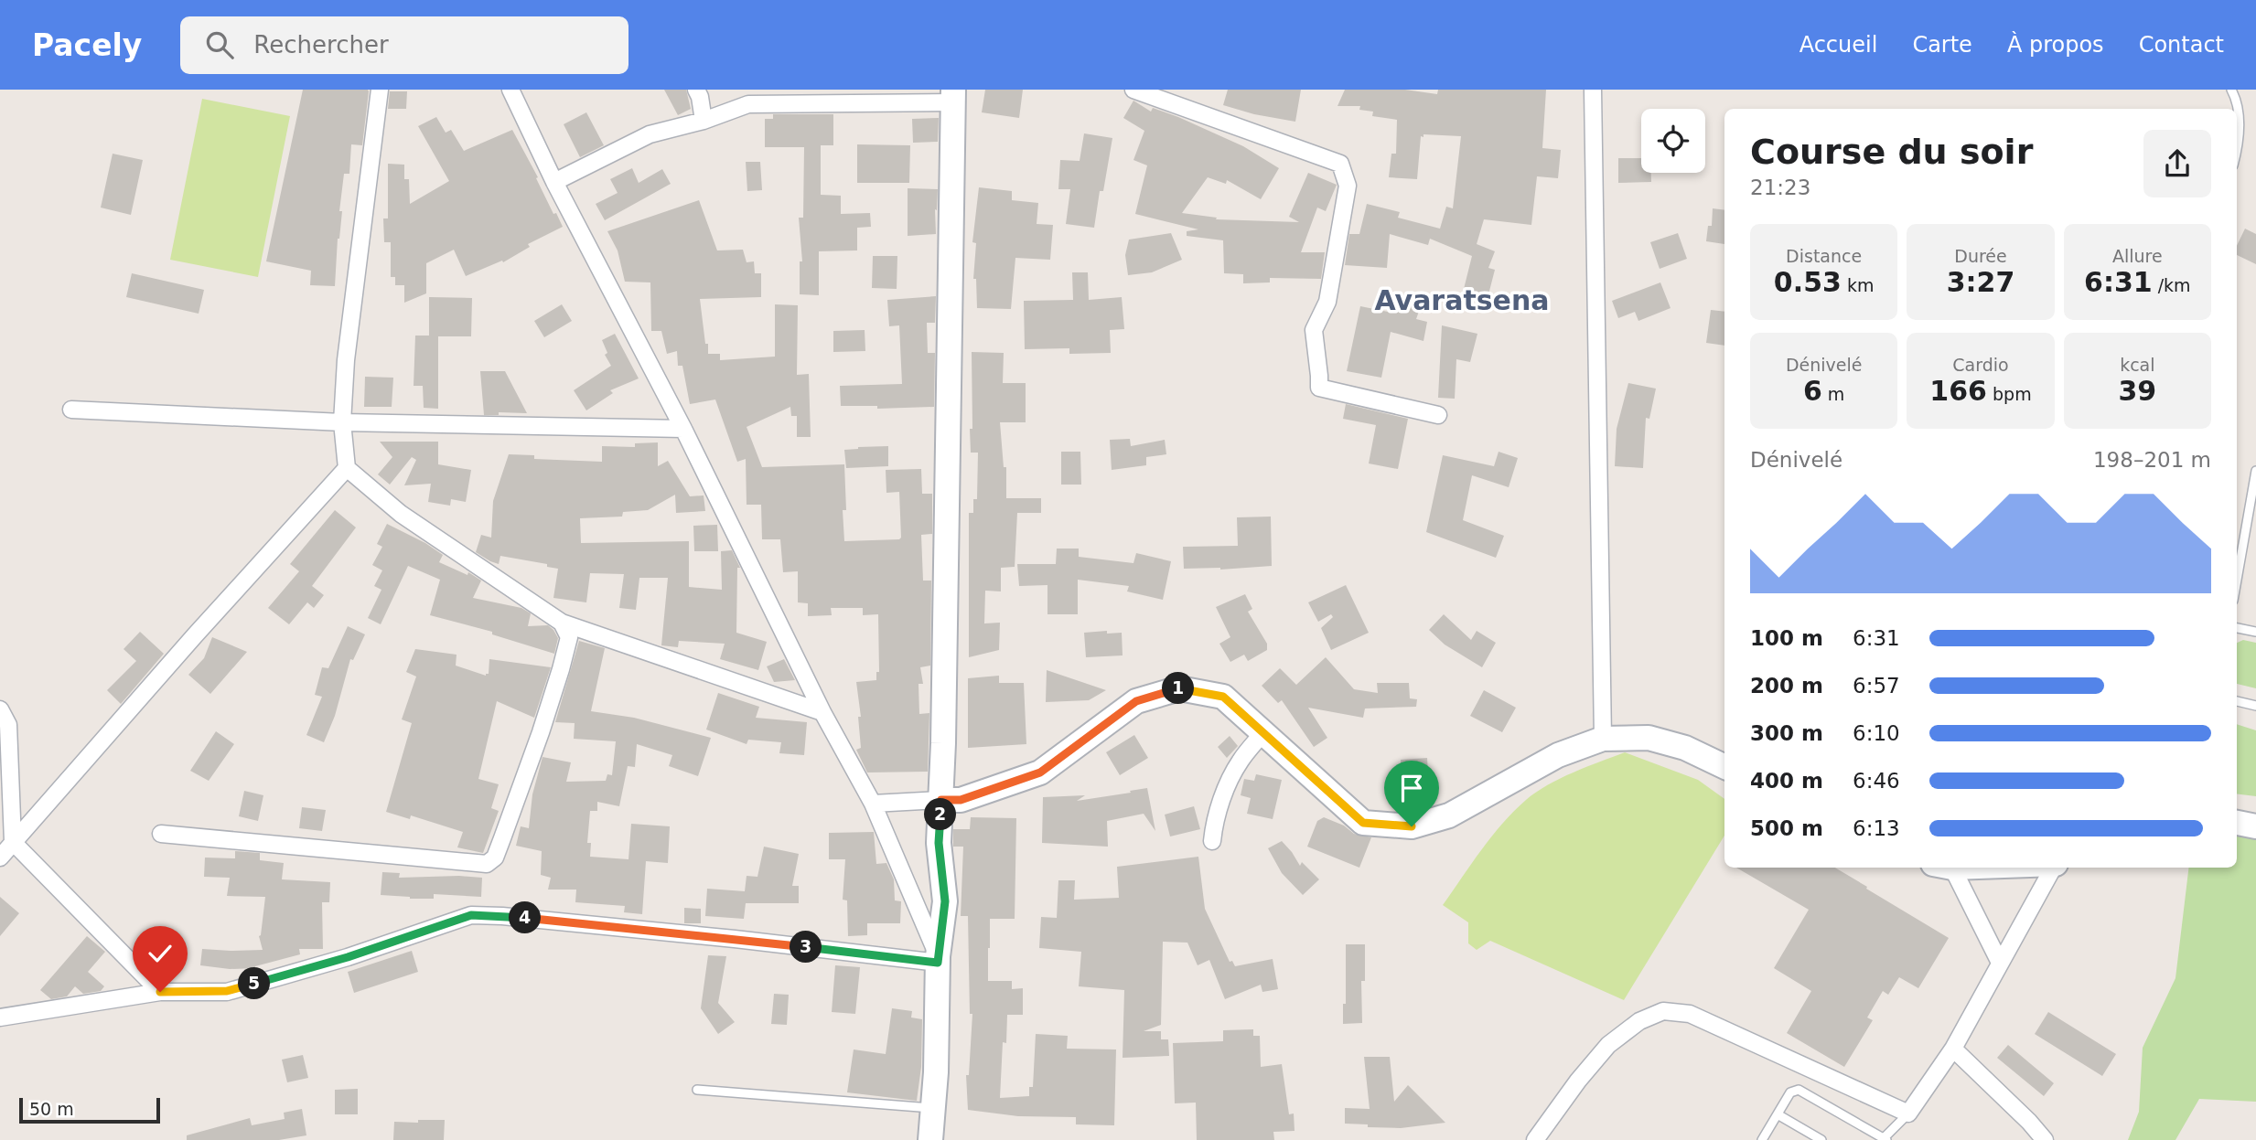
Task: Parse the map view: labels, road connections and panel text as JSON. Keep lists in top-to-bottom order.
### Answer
{
  "districts": ["Avaratsena"],
  "scale_bar": "50 m",
  "page": {
    "header": "Pacely",
    "search": "Rechercher",
    "nav": [
      "Accueil",
      "Carte",
      "À propos",
      "Contact"
    ],
    "heading": ["Course du soir", "21:23"],
    "stats": [
      ["Distance", "0.53 km"],
      ["Durée", "3:27"],
      ["Allure", "6:31 /km"],
      ["Dénivelé", "6 m"],
      ["Cardio", "166 bpm"],
      ["kcal", "39"]
    ],
    "chart": ["Dénivelé", "198–201 m"],
    "list": [
      {
        "name": "100 m",
        "note": "6:31"
      },
      {
        "name": "200 m",
        "note": "6:57"
      },
      {
        "name": "300 m",
        "note": "6:10"
      },
      {
        "name": "400 m",
        "note": "6:46"
      },
      {
        "name": "500 m",
        "note": "6:13"
      }
    ],
    "pins": [
      "1",
      "2",
      "4",
      "3",
      "5"
    ],
    "scale": "50 m"
  }
}
